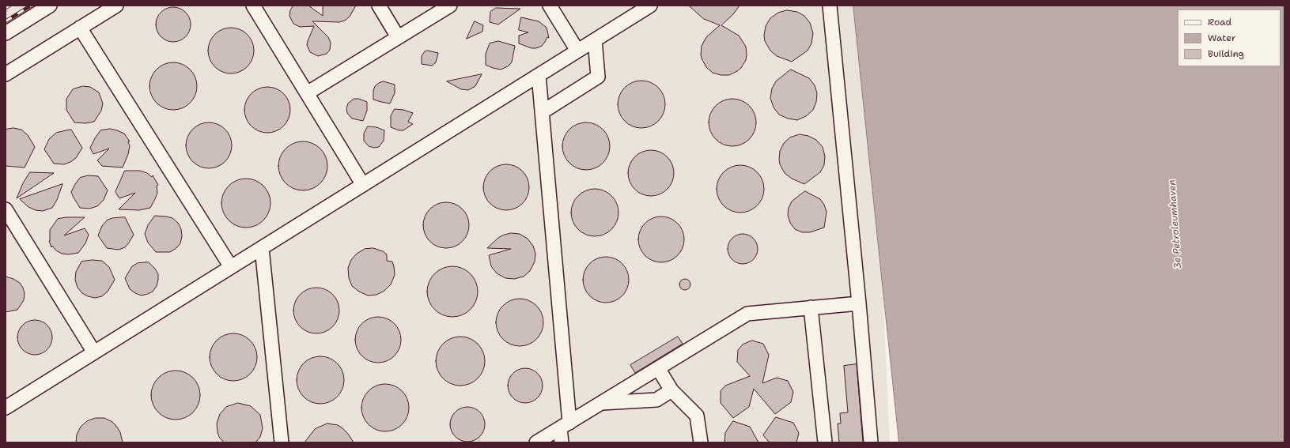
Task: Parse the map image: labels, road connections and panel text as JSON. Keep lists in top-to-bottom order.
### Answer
{
  "water": ["3e Petroleumhaven"],
  "legend": ["Road", "Water", "Building"]
}
